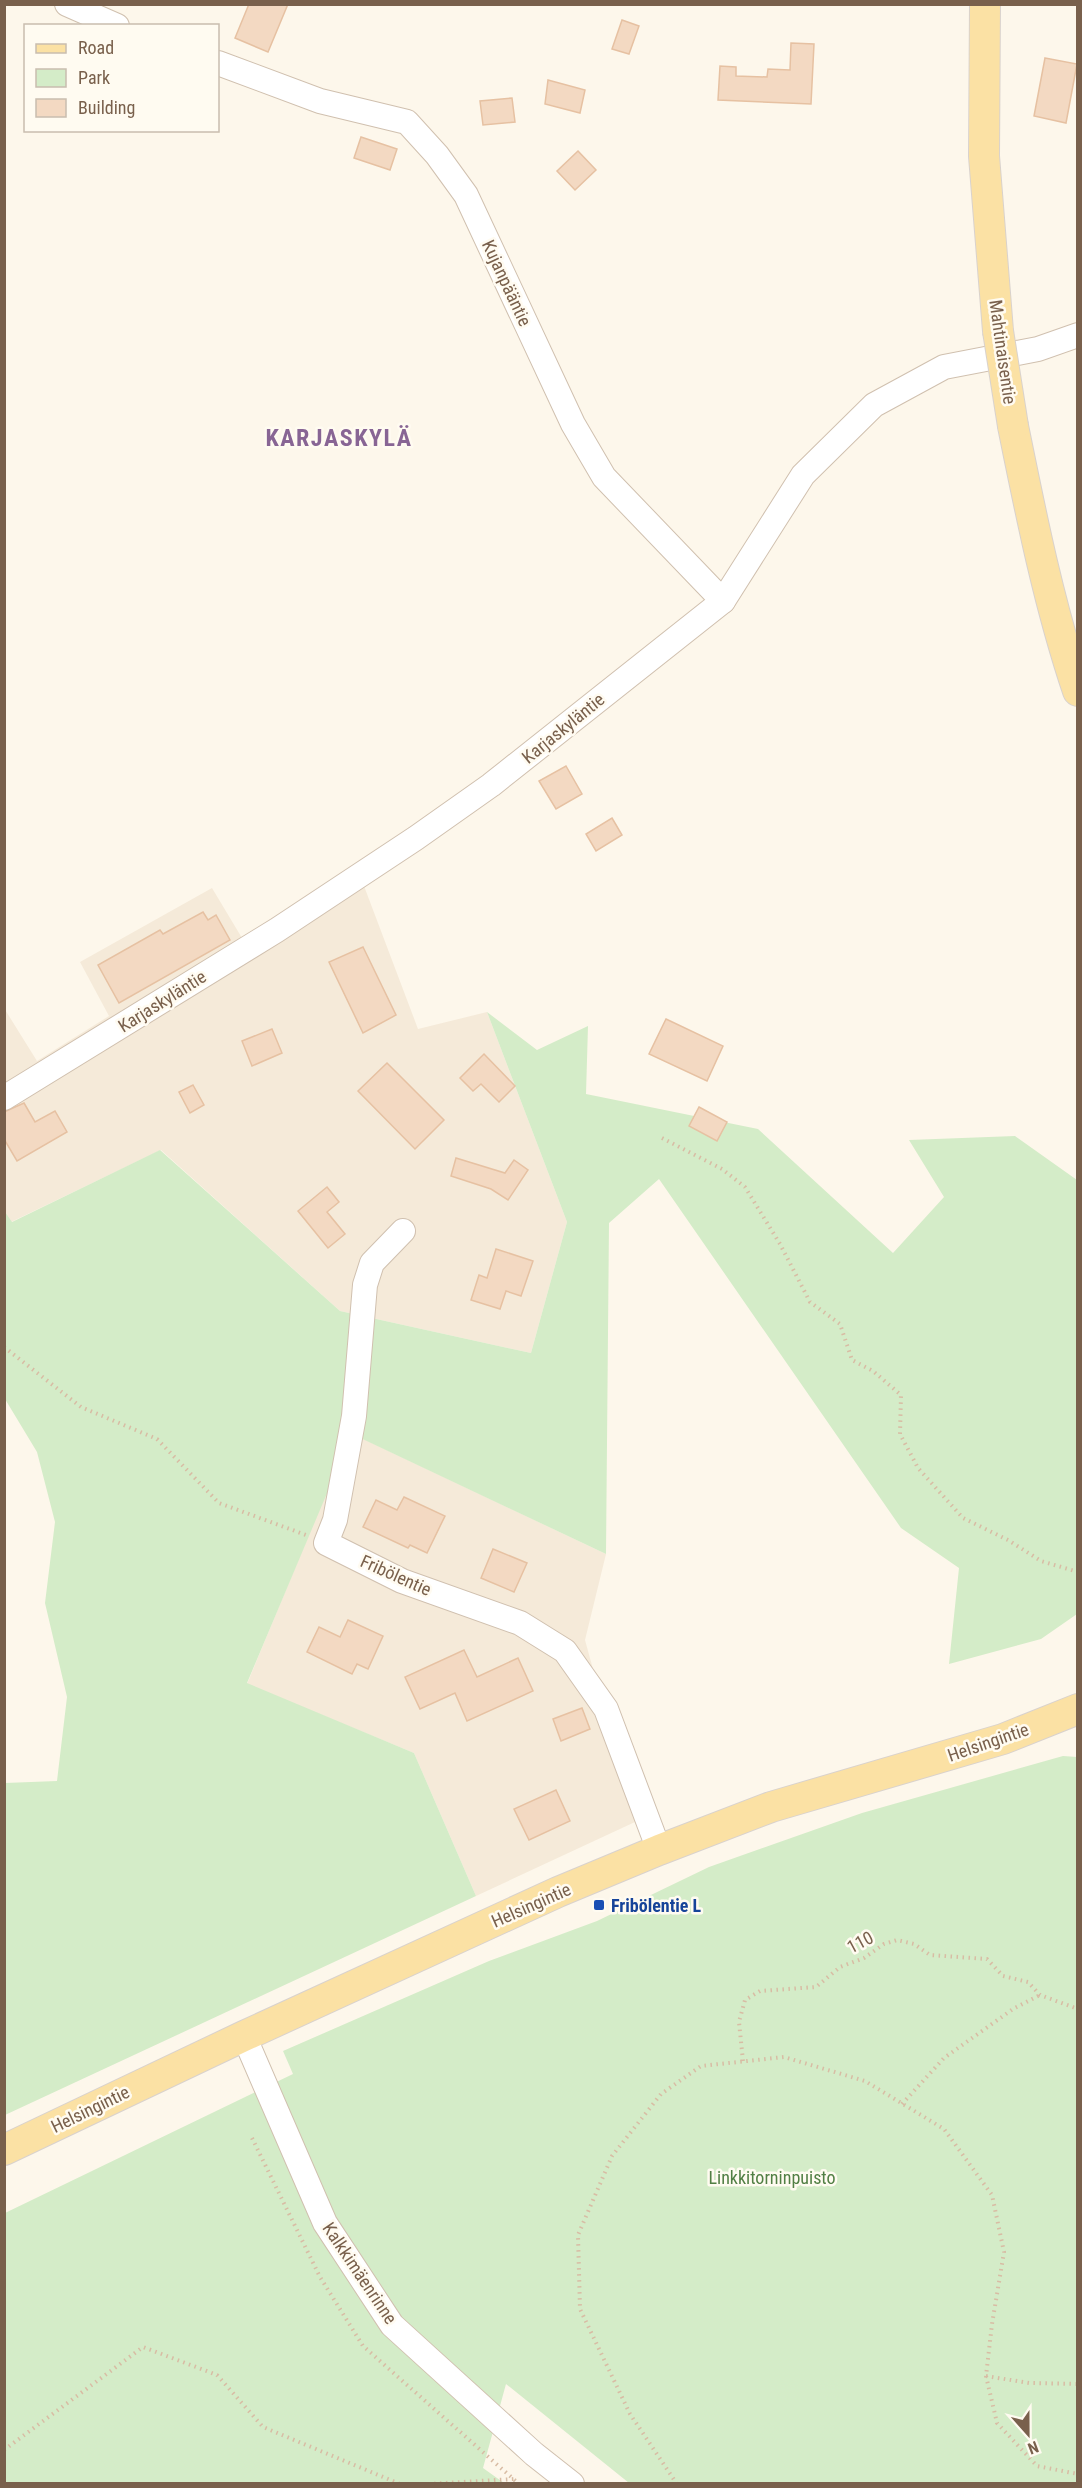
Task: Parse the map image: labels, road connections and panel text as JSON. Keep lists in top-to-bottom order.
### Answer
{
  "streets": {
    "main road": ["Mahtinaisentie", "Helsingintie"],
    "street": [
      "Kujanpääntie",
      "Karjaskyläntie",
      "Fribölentie",
      "Kalkkimäenrinne"
    ],
    "path": ["110"]
  },
  "crossings": [
    ["Kujanpääntie", "Karjaskyläntie"],
    ["Fribölentie", "Helsingintie"],
    ["Helsingintie", "Kalkkimäenrinne"]
  ],
  "districts": ["KARJASKYLÄ"],
  "parks": ["Linkkitorninpuisto"],
  "places": {
    "transit": ["Fribölentie L"]
  },
  "legend": ["Road", "Park", "Building"],
  "north": "bottom"
}
